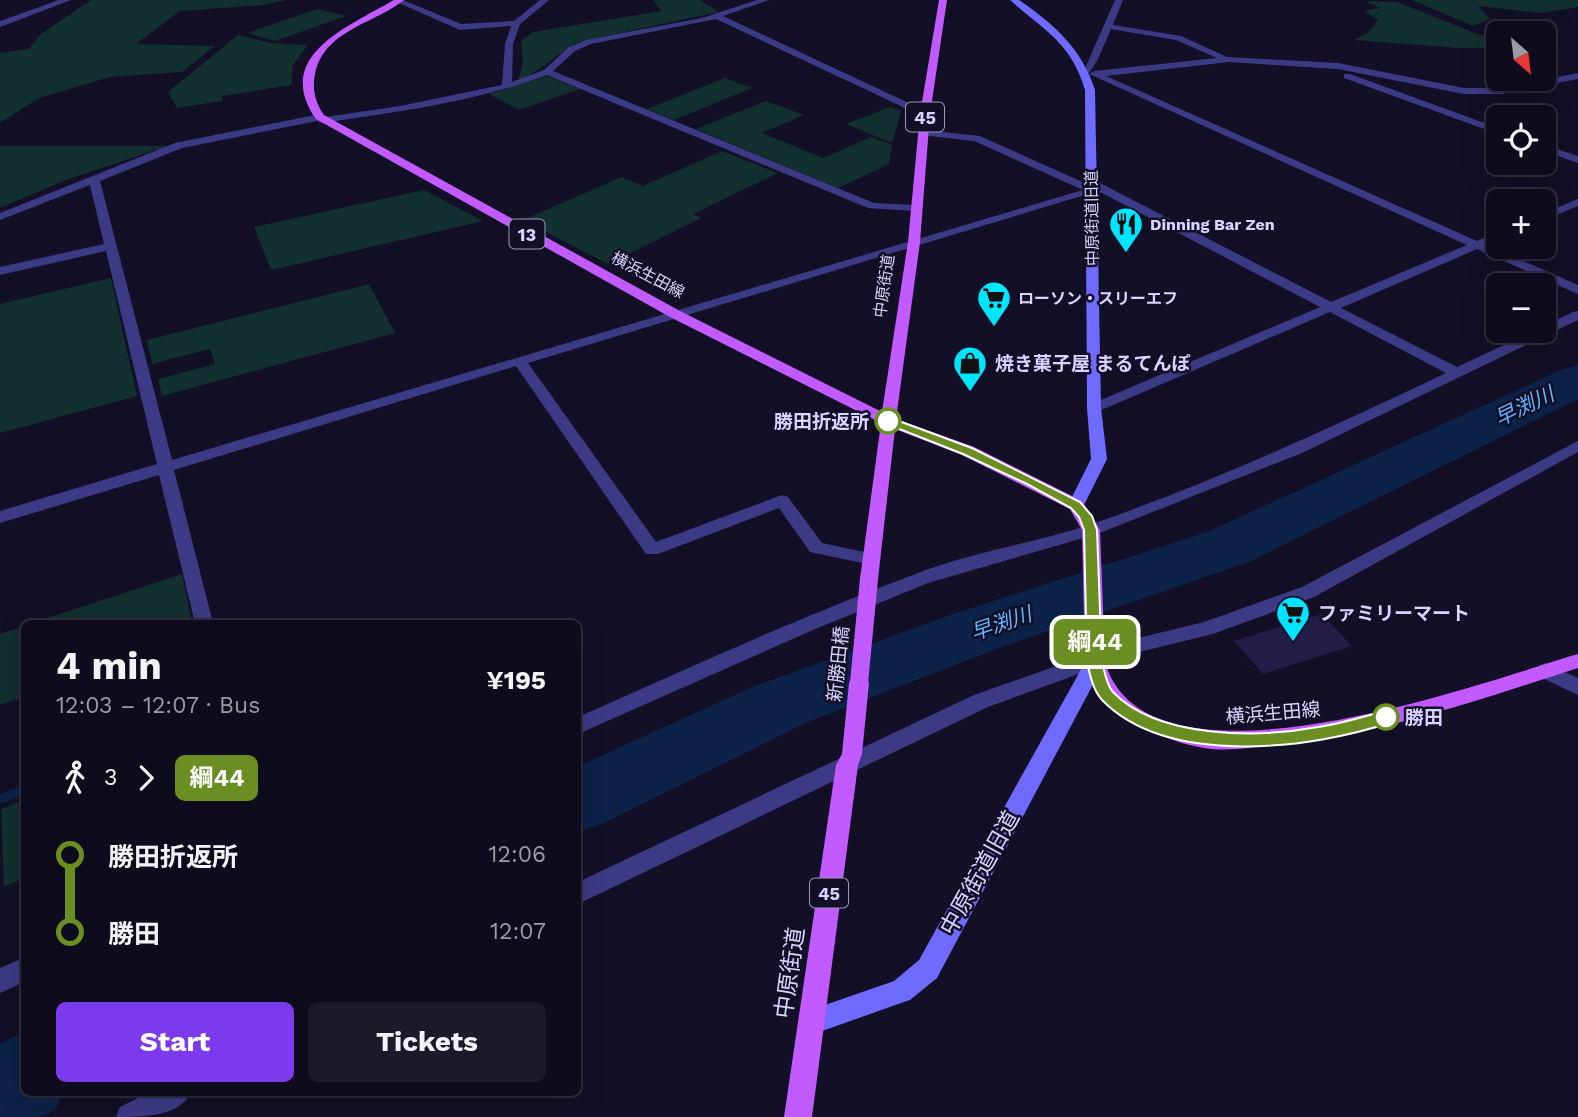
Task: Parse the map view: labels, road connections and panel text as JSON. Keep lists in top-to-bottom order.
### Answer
{
  "streets": {
    "main road": [
      "45",
      "13",
      "横浜生田線",
      "中原街道",
      "新勝田橋"
    ],
    "street": ["中原街道旧道"]
  },
  "crossings": [
    ["中原街道旧道", "横浜生田線"],
    ["中原街道旧道", "中原街道"],
    ["横浜生田線", "中原街道"],
    ["中原街道", "新勝田橋"]
  ],
  "water": ["早渕川"],
  "places": {
    "restaurant": ["Dinning Bar Zen"],
    "supermarket": ["ローソン・スリーエフ", "ファミリーマート"],
    "shop": ["焼き菓子屋 まるてんぽ"],
    "other": ["勝田折返所", "勝田"]
  },
  "lines": ["bus line 綱44"],
  "north": "bottom right",
  "page": {
    "on_map": "綱44",
    "map_buttons": ["+", "−"],
    "heading": ["4 min", "12:03 – 12:07 · Bus", "¥195"],
    "legs": ["3", "綱44"],
    "list": [
      {
        "name": "勝田折返所",
        "value": "12:06"
      },
      {
        "name": "勝田",
        "value": "12:07"
      }
    ],
    "buttons": ["Start", "Tickets"]
  }
}
